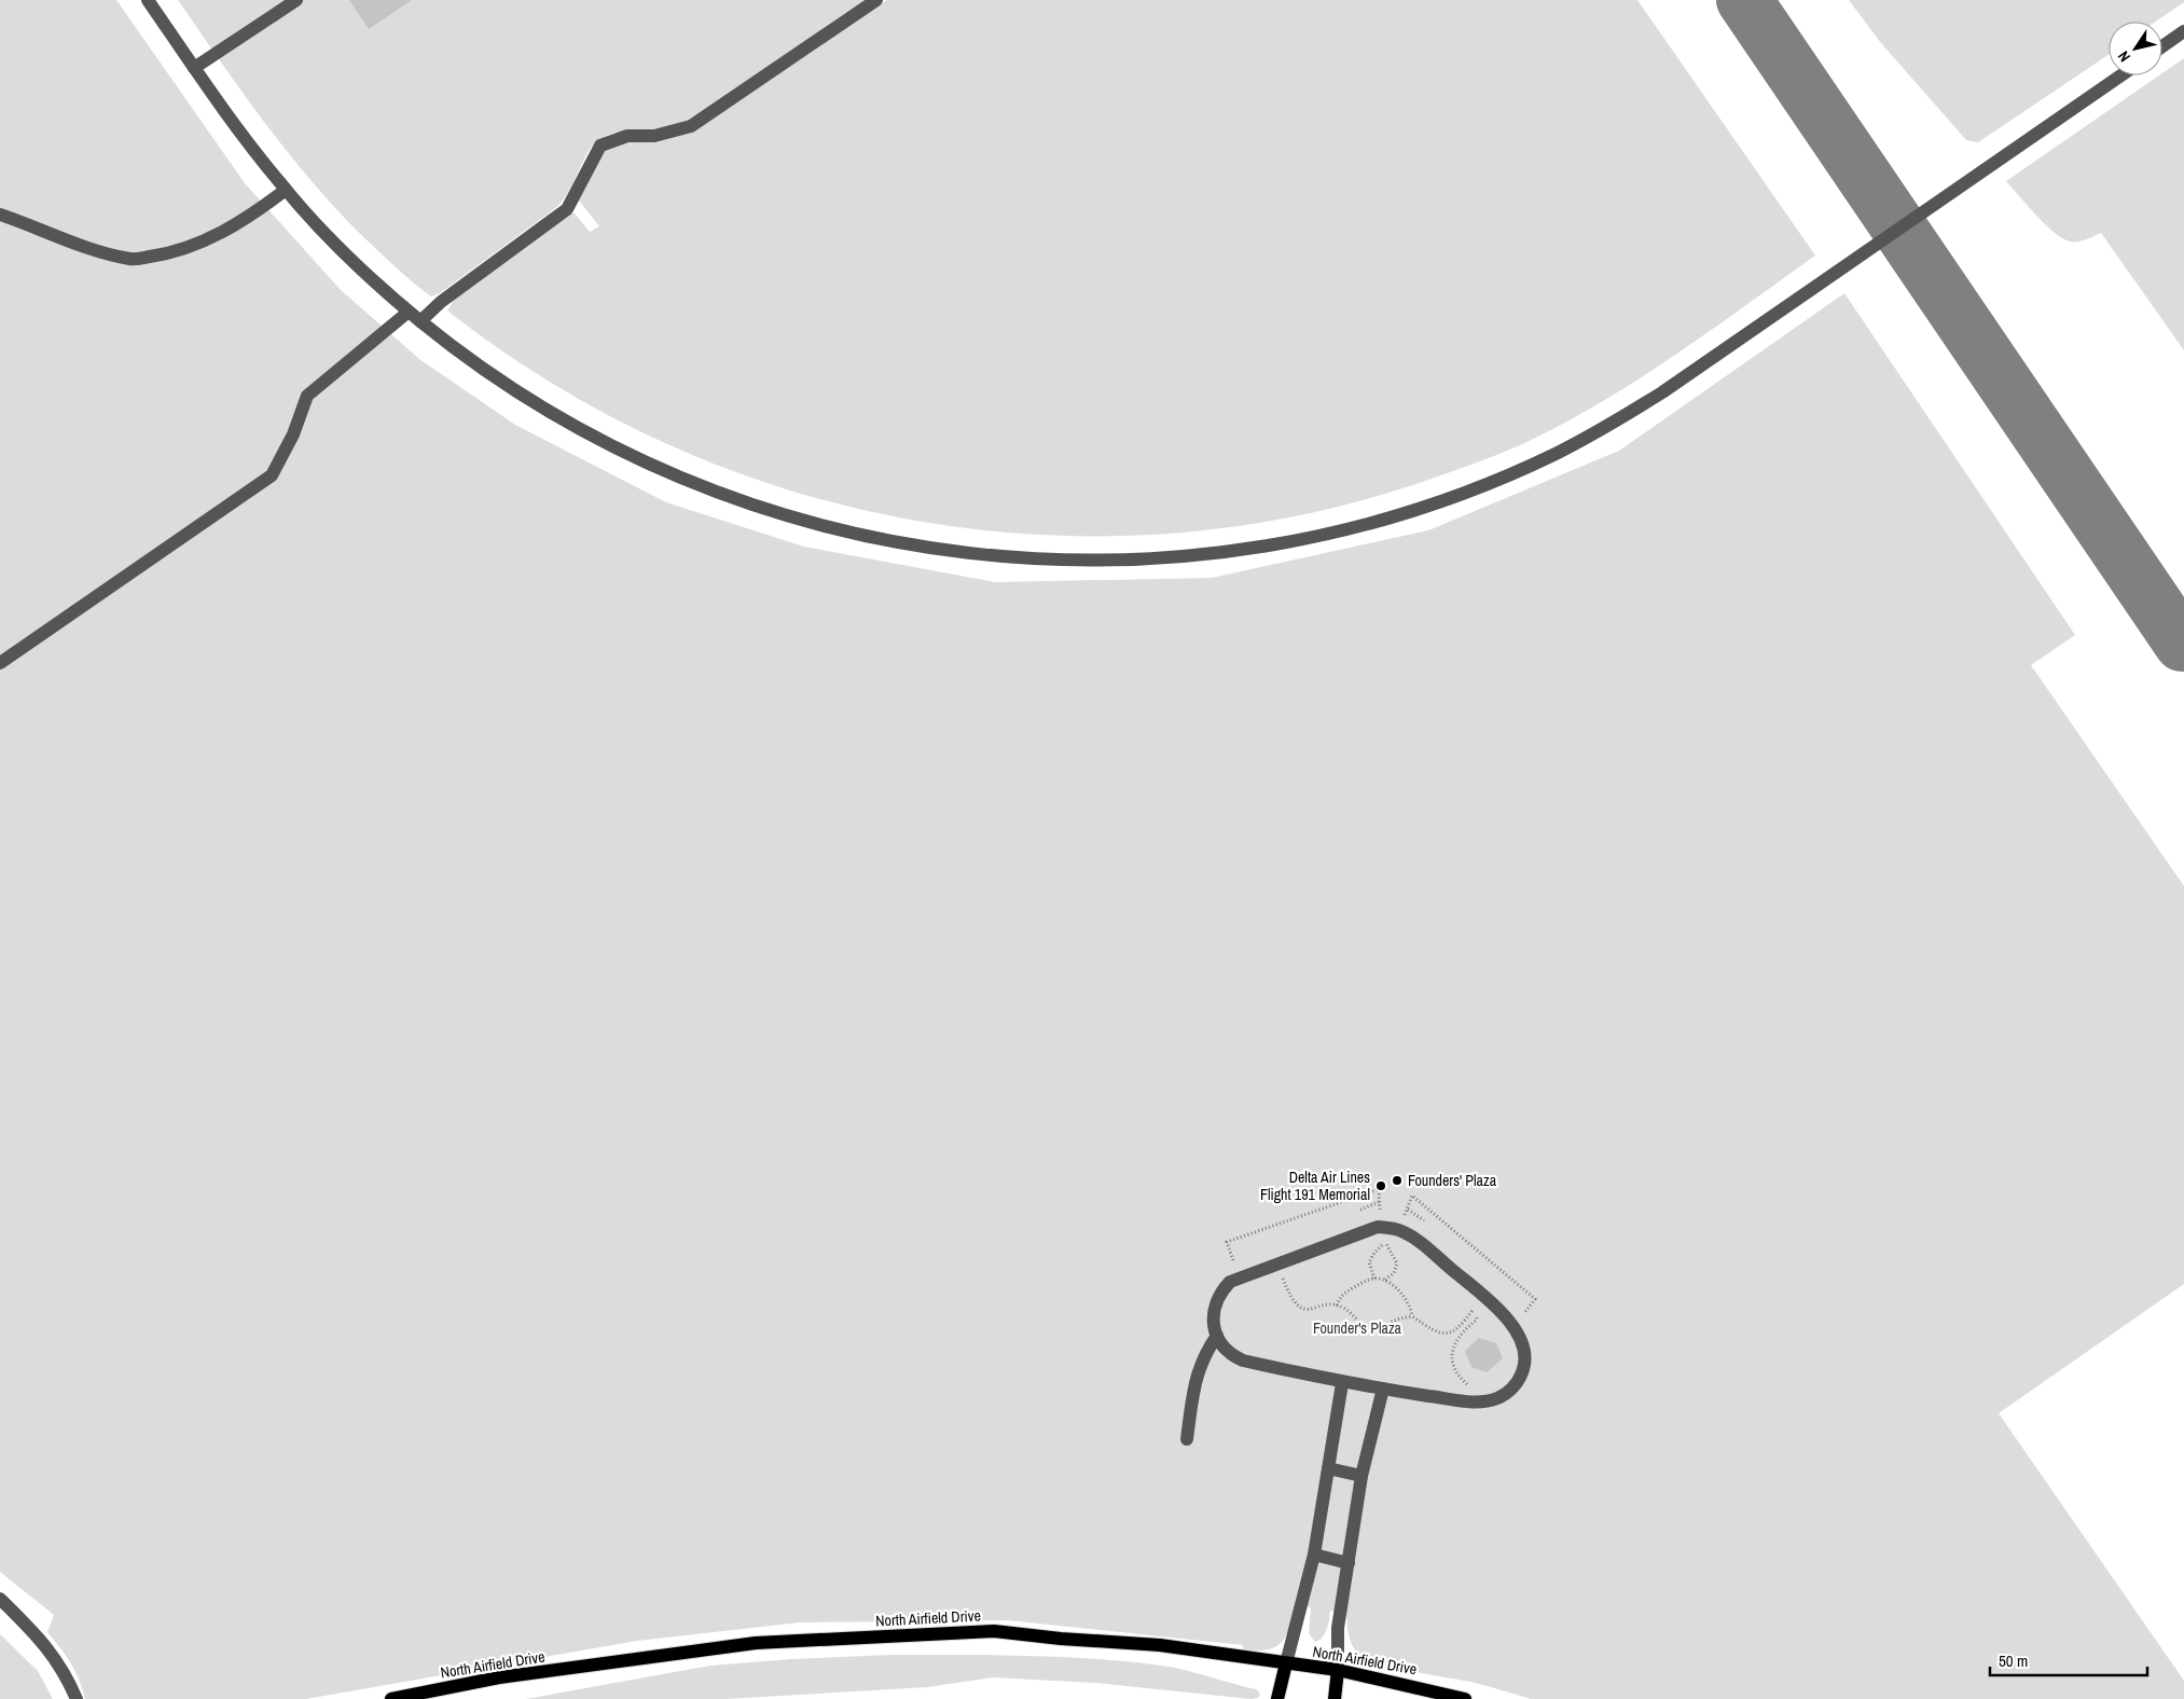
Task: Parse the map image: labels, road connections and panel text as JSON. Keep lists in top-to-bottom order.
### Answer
{
  "streets": {
    "main road": ["North Airfield Drive"]
  },
  "parks": ["Founder's Plaza"],
  "places": ["Founders' Plaza", "Delta Air Lines Flight 191 Memorial"],
  "scale_bar": "50 m",
  "north": "bottom left"
}
